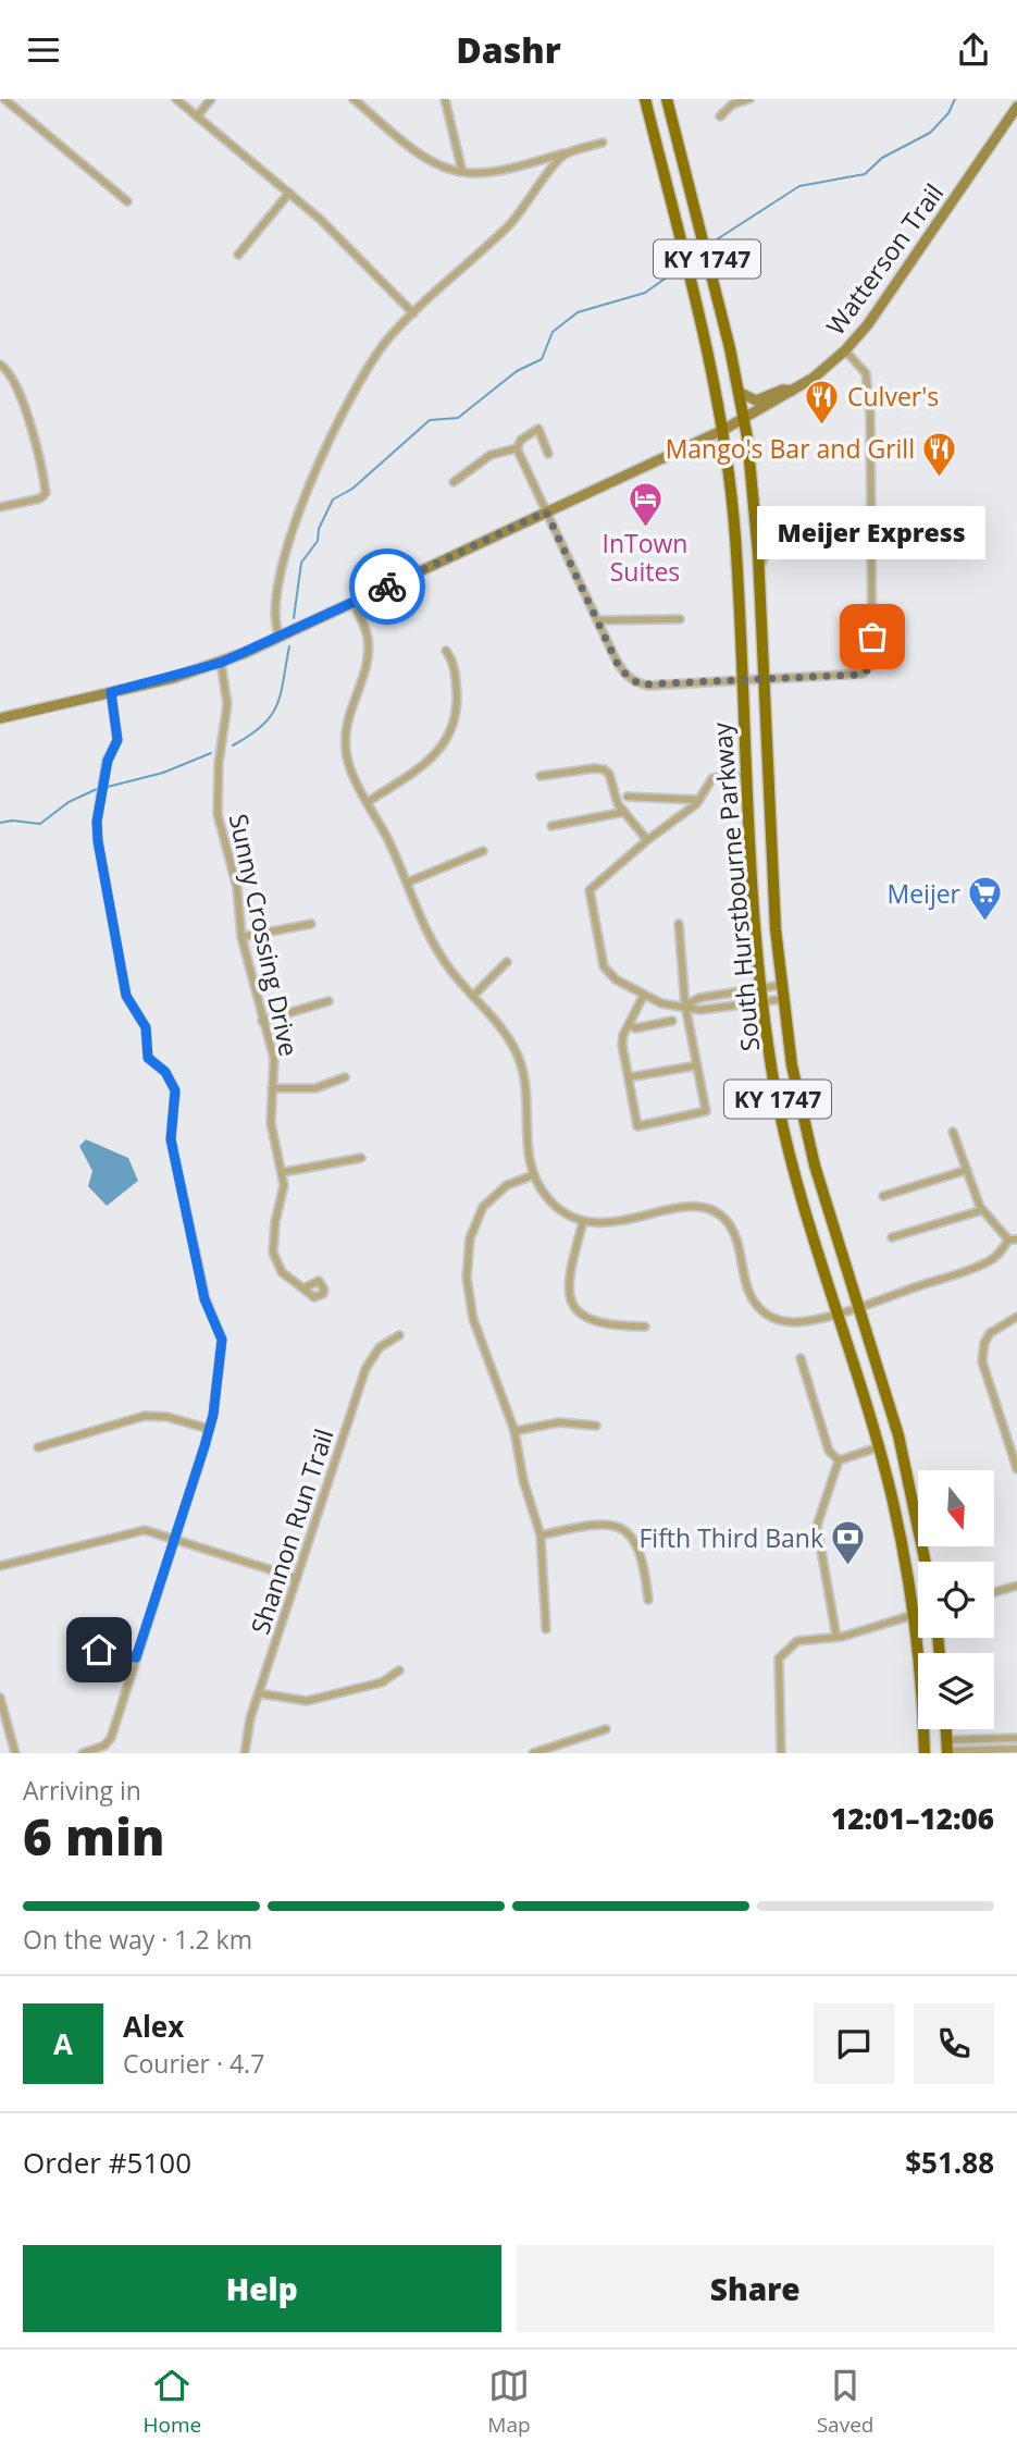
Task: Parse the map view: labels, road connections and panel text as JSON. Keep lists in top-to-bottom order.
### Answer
{
  "streets": {
    "main road": ["KY 1747", "Watterson Trail", "South Hurstbourne Parkway"],
    "street": ["Sunny Crossing Drive", "Shannon Run Trail"]
  },
  "crossings": [
    ["Watterson Trail", "South Hurstbourne Parkway"],
    ["Watterson Trail", "Sunny Crossing Drive"]
  ],
  "places": {
    "restaurant": ["Culver's", "Mango's Bar and Grill"],
    "hotel": ["InTown Suites"],
    "other": ["Meijer Express"],
    "supermarket": ["Meijer"],
    "bank": ["Fifth Third Bank"]
  },
  "north": "bottom",
  "page": {
    "header": "Dashr",
    "bubble": "Meijer Express",
    "heading": ["6 min", "Arriving in", "12:01–12:06"],
    "panel": [
      "Alex",
      "Courier · 4.7",
      "Order #5100",
      "$51.88"
    ],
    "bar": "On the way · 1.2 km",
    "round": "A",
    "buttons": ["Help", "Share"],
    "tabs": ["Home", "Map", "Saved"]
  }
}
